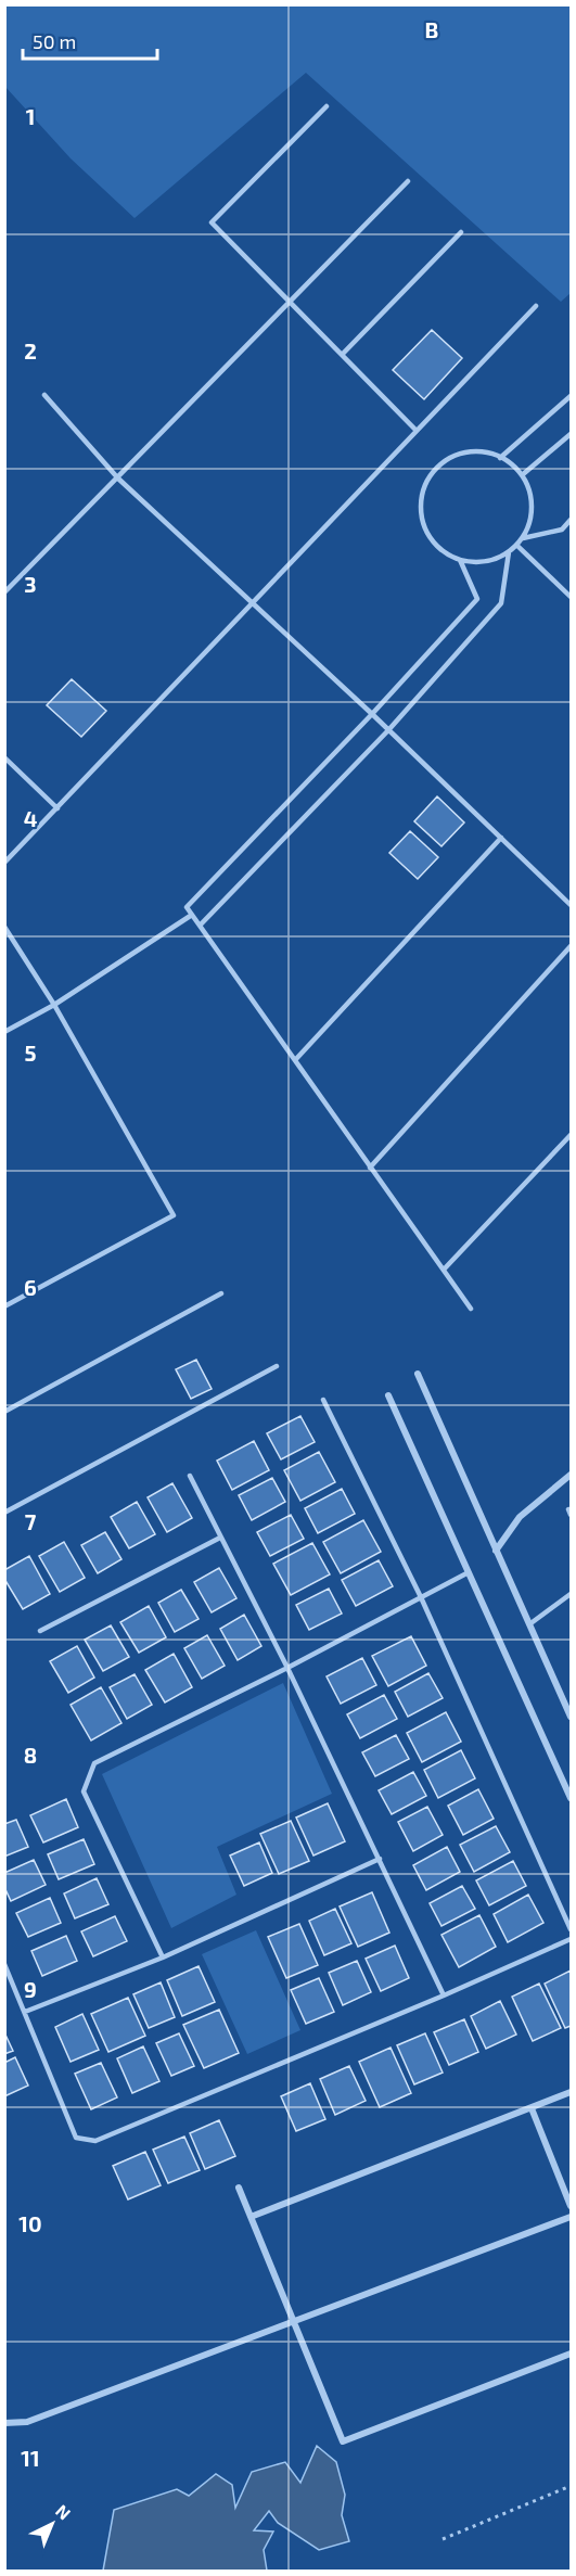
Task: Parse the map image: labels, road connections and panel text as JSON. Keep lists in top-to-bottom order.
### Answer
{
  "scale_bar": "50 m",
  "north": "top right",
  "grid": {
    "columns": ["B"],
    "rows": [
      "1",
      "2",
      "3",
      "4",
      "5",
      "6",
      "7",
      "8",
      "9",
      "10",
      "11"
    ]
  }
}
